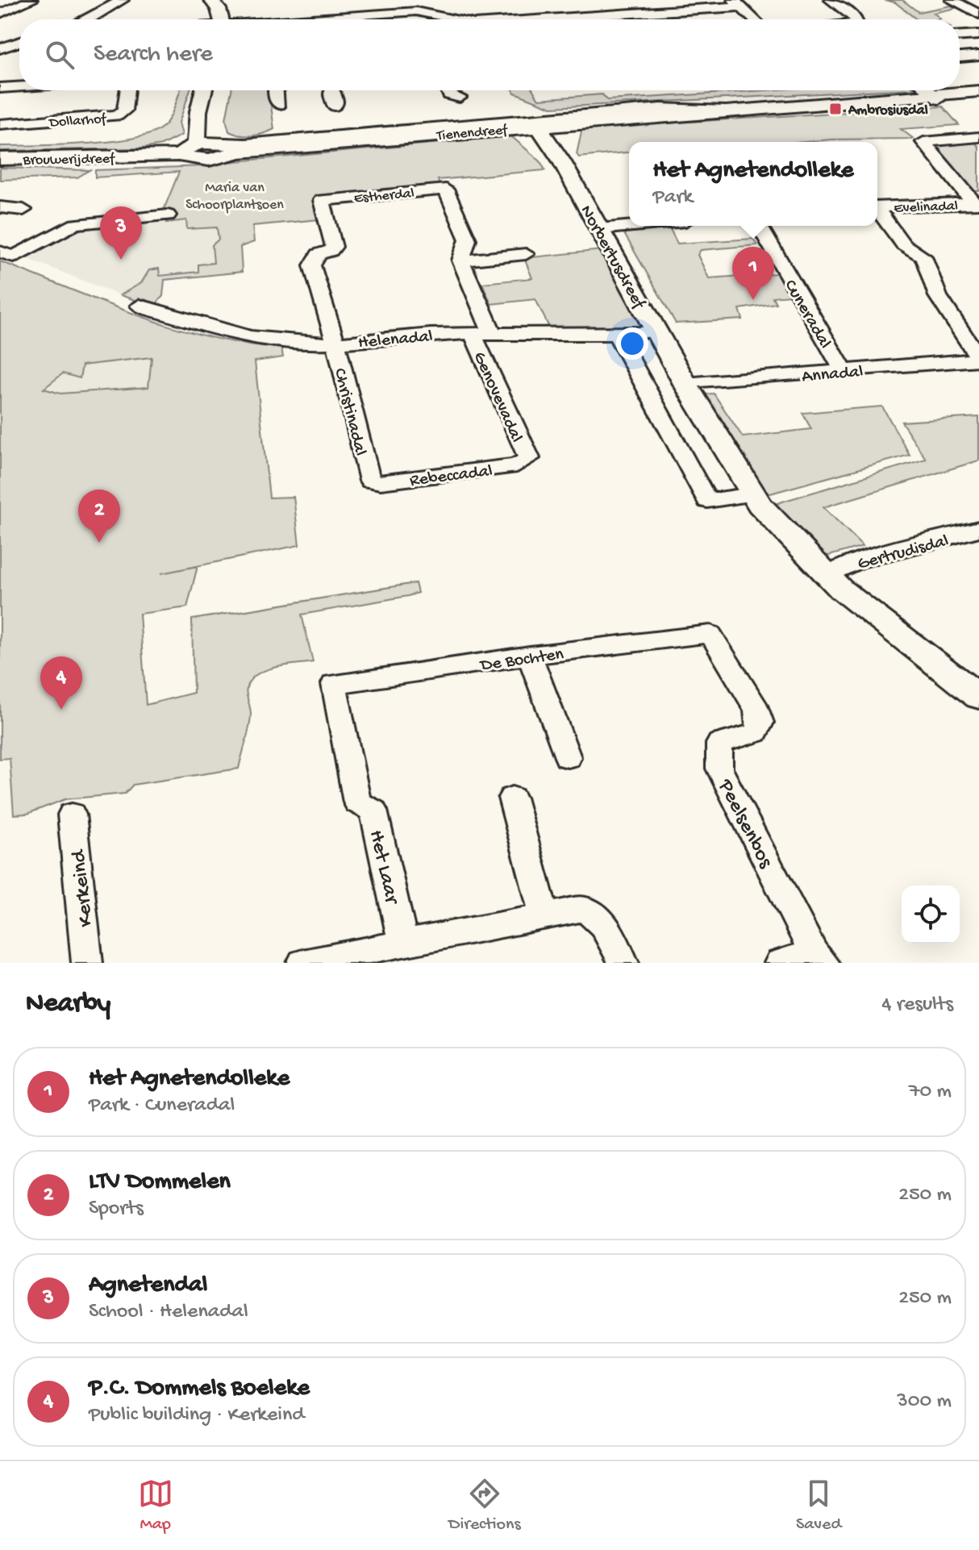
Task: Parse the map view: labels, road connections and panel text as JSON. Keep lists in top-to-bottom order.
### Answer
{
  "streets": {
    "street": [
      "Dollarhof",
      "Tienendreef",
      "Brouwerijdreef",
      "Estherdal",
      "Evelinadal",
      "Norbertusdreef",
      "Cuneradal",
      "Helenadal",
      "Annadal",
      "Genovevadal",
      "Christinadal",
      "Rebeccadal",
      "Gertrudisdal",
      "De Bochten",
      "Peelsenbos",
      "Het Laar",
      "Kerkeind"
    ]
  },
  "crossings": [
    ["Tienendreef", "Brouwerijdreef"],
    ["Tienendreef", "Norbertusdreef"],
    ["Estherdal", "Helenadal"],
    ["Estherdal", "Genovevadal"],
    ["Estherdal", "Christinadal"],
    ["Norbertusdreef", "Helenadal"],
    ["Norbertusdreef", "Annadal"],
    ["Norbertusdreef", "Gertrudisdal"],
    ["Cuneradal", "Annadal"],
    ["Helenadal", "Genovevadal"],
    ["Helenadal", "Christinadal"],
    ["Genovevadal", "Rebeccadal"],
    ["Christinadal", "Rebeccadal"],
    ["De Bochten", "Peelsenbos"],
    ["De Bochten", "Het Laar"]
  ],
  "parks": ["Maria van Schoorplantsoen"],
  "places": {
    "transit": ["Ambrosiusdal"]
  },
  "page": {
    "search": "Search here",
    "popup": ["Het Agnetendolleke", "Park"],
    "pins": [
      "3",
      "1",
      "2",
      "4"
    ],
    "heading": ["Nearby", "4 results"],
    "list": [
      {
        "mark": "1",
        "name": "Het Agnetendolleke",
        "note": "Park · Cuneradal",
        "value": "70 m"
      },
      {
        "mark": "2",
        "name": "LTV Dommelen",
        "note": "Sports",
        "value": "250 m"
      },
      {
        "mark": "3",
        "name": "Agnetendal",
        "note": "School · Helenadal",
        "value": "250 m"
      },
      {
        "mark": "4",
        "name": "P.C. Dommels Boeleke",
        "note": "Public building · Kerkeind",
        "value": "300 m"
      }
    ],
    "nav": ["Map", "Directions", "Saved"]
  }
}
